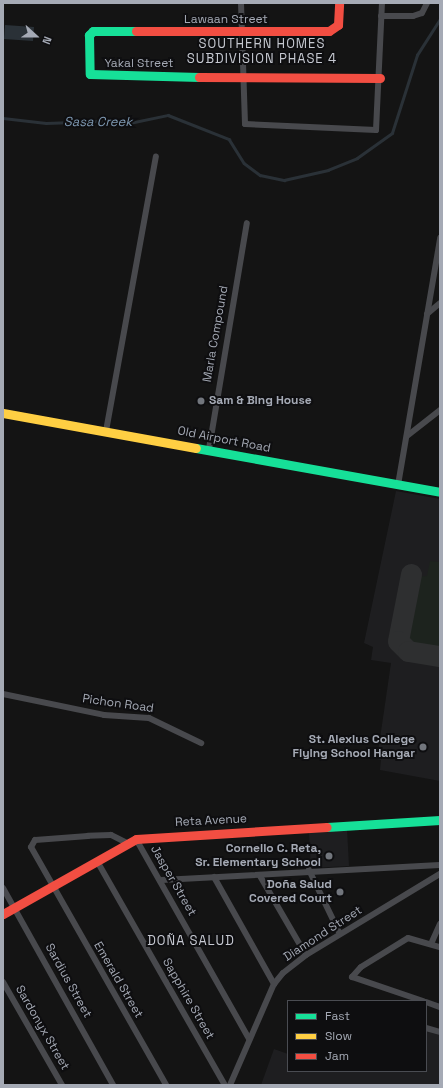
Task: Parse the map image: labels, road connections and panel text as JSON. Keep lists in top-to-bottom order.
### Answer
{
  "streets": {
    "street": [
      "Lawaan Street",
      "Yakal Street",
      "Marla Compound",
      "Old Airport Road",
      "Pichon Road",
      "Reta Avenue",
      "Jasper Street",
      "Diamond Street",
      "Emerald Street",
      "Sardius Street",
      "Sapphire Street",
      "Sardonyx Street"
    ]
  },
  "crossings": [
    ["Lawaan Street", "Yakal Street"],
    ["Marla Compound", "Old Airport Road"],
    ["Reta Avenue", "Jasper Street"],
    ["Reta Avenue", "Emerald Street"],
    ["Reta Avenue", "Sardius Street"],
    ["Reta Avenue", "Sapphire Street"],
    ["Jasper Street", "Diamond Street"]
  ],
  "districts": ["SOUTHERN HOMES SUBDIVISION PHASE 4", "DOÑA SALUD"],
  "water": ["Sasa Creek"],
  "places": [
    "Sam & Bing House",
    "St. Alexius College Flying School Hangar",
    "Cornelio C. Reta, Sr. Elementary School",
    "Doña Salud Covered Court"
  ],
  "legend": ["Fast", "Slow", "Jam"],
  "north": "right"
}
